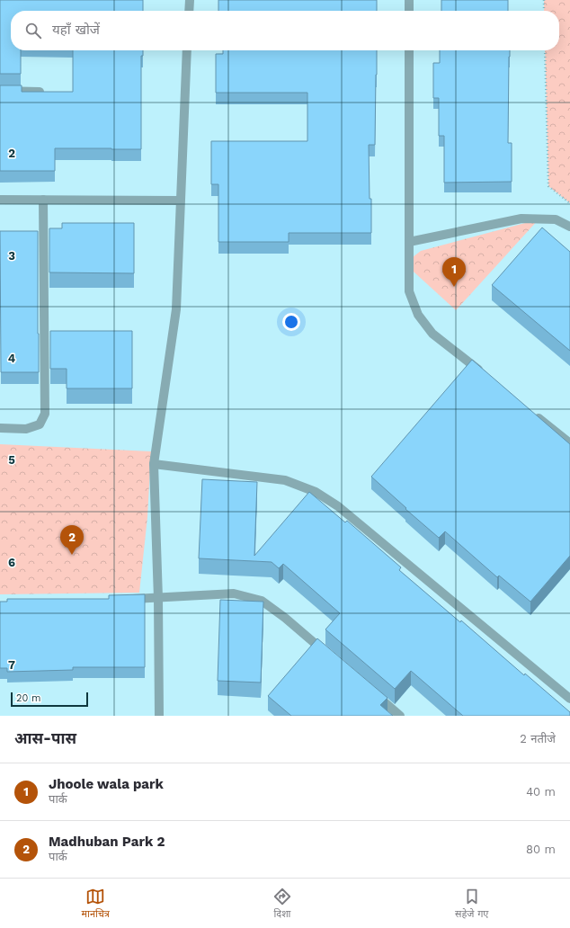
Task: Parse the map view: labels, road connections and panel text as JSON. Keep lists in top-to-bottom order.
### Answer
{
  "scale_bar": "20 m",
  "page": {
    "search": "यहाँ खोजें",
    "pins": ["1", "2"],
    "scale": "20 m",
    "heading": ["आस-पास", "2 नतीजे"],
    "list": [
      {
        "mark": "1",
        "name": "Jhoole wala park",
        "note": "पार्क",
        "value": "40 m"
      },
      {
        "mark": "2",
        "name": "Madhuban Park 2",
        "note": "पार्क",
        "value": "80 m"
      }
    ],
    "nav": ["मानचित्र", "दिशा", "सहेजे गए"]
  },
  "grid": {
    "rows": [
      "2",
      "3",
      "4",
      "5",
      "6",
      "7"
    ]
  }
}
